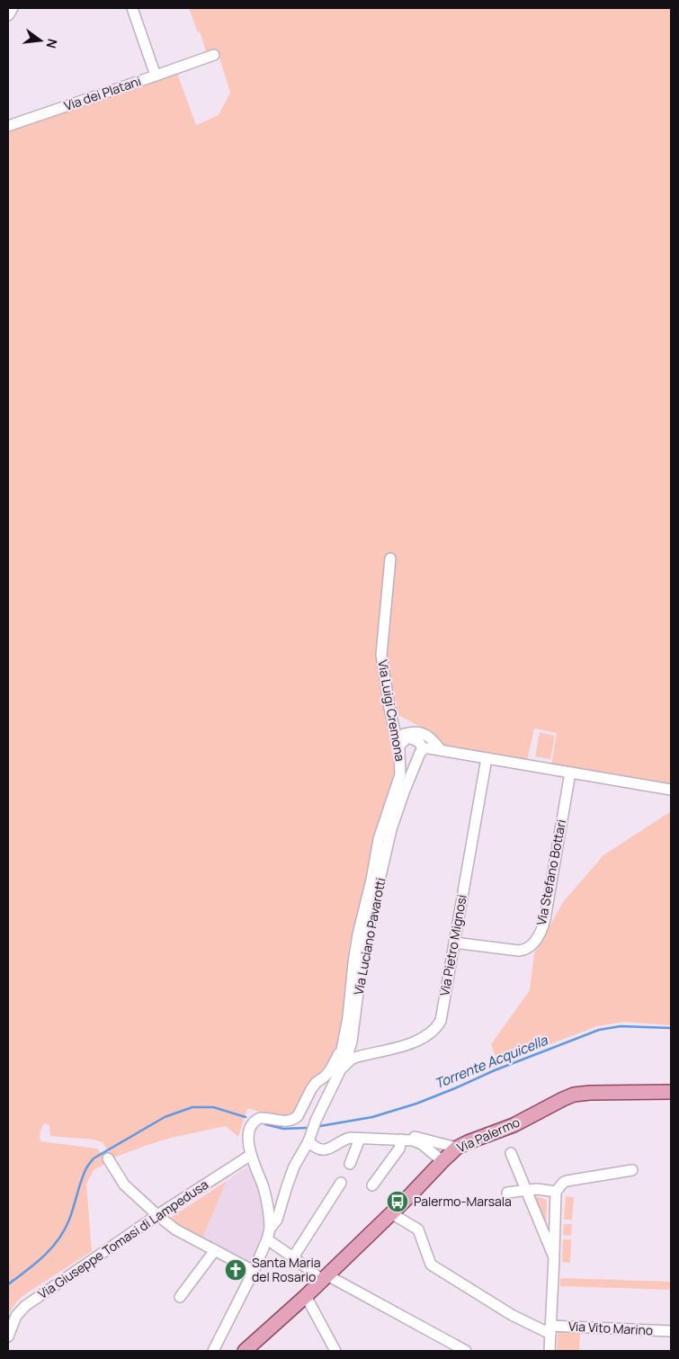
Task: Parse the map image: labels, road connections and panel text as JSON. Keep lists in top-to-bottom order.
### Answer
{
  "streets": {
    "main road": ["Via Palermo"],
    "street": [
      "Via dei Platani",
      "Via Luigi Cremona",
      "Via Stefano Bottari",
      "Via Luciano Pavarotti",
      "Via Pietro Mignosi",
      "Via Giuseppe Tomasi di Lampedusa",
      "Via Vito Marino"
    ]
  },
  "crossings": [
    ["Via Luigi Cremona", "Via Pietro Mignosi"],
    ["Via Luigi Cremona", "Via Giuseppe Tomasi di Lampedusa"],
    ["Via Stefano Bottari", "Via Pietro Mignosi"],
    ["Via Luciano Pavarotti", "Via Pietro Mignosi"]
  ],
  "water": ["Torrente Acquicella"],
  "places": {
    "bus stop": ["Palermo-Marsala"],
    "church": ["Santa Maria del Rosario"]
  },
  "north": "right"
}
